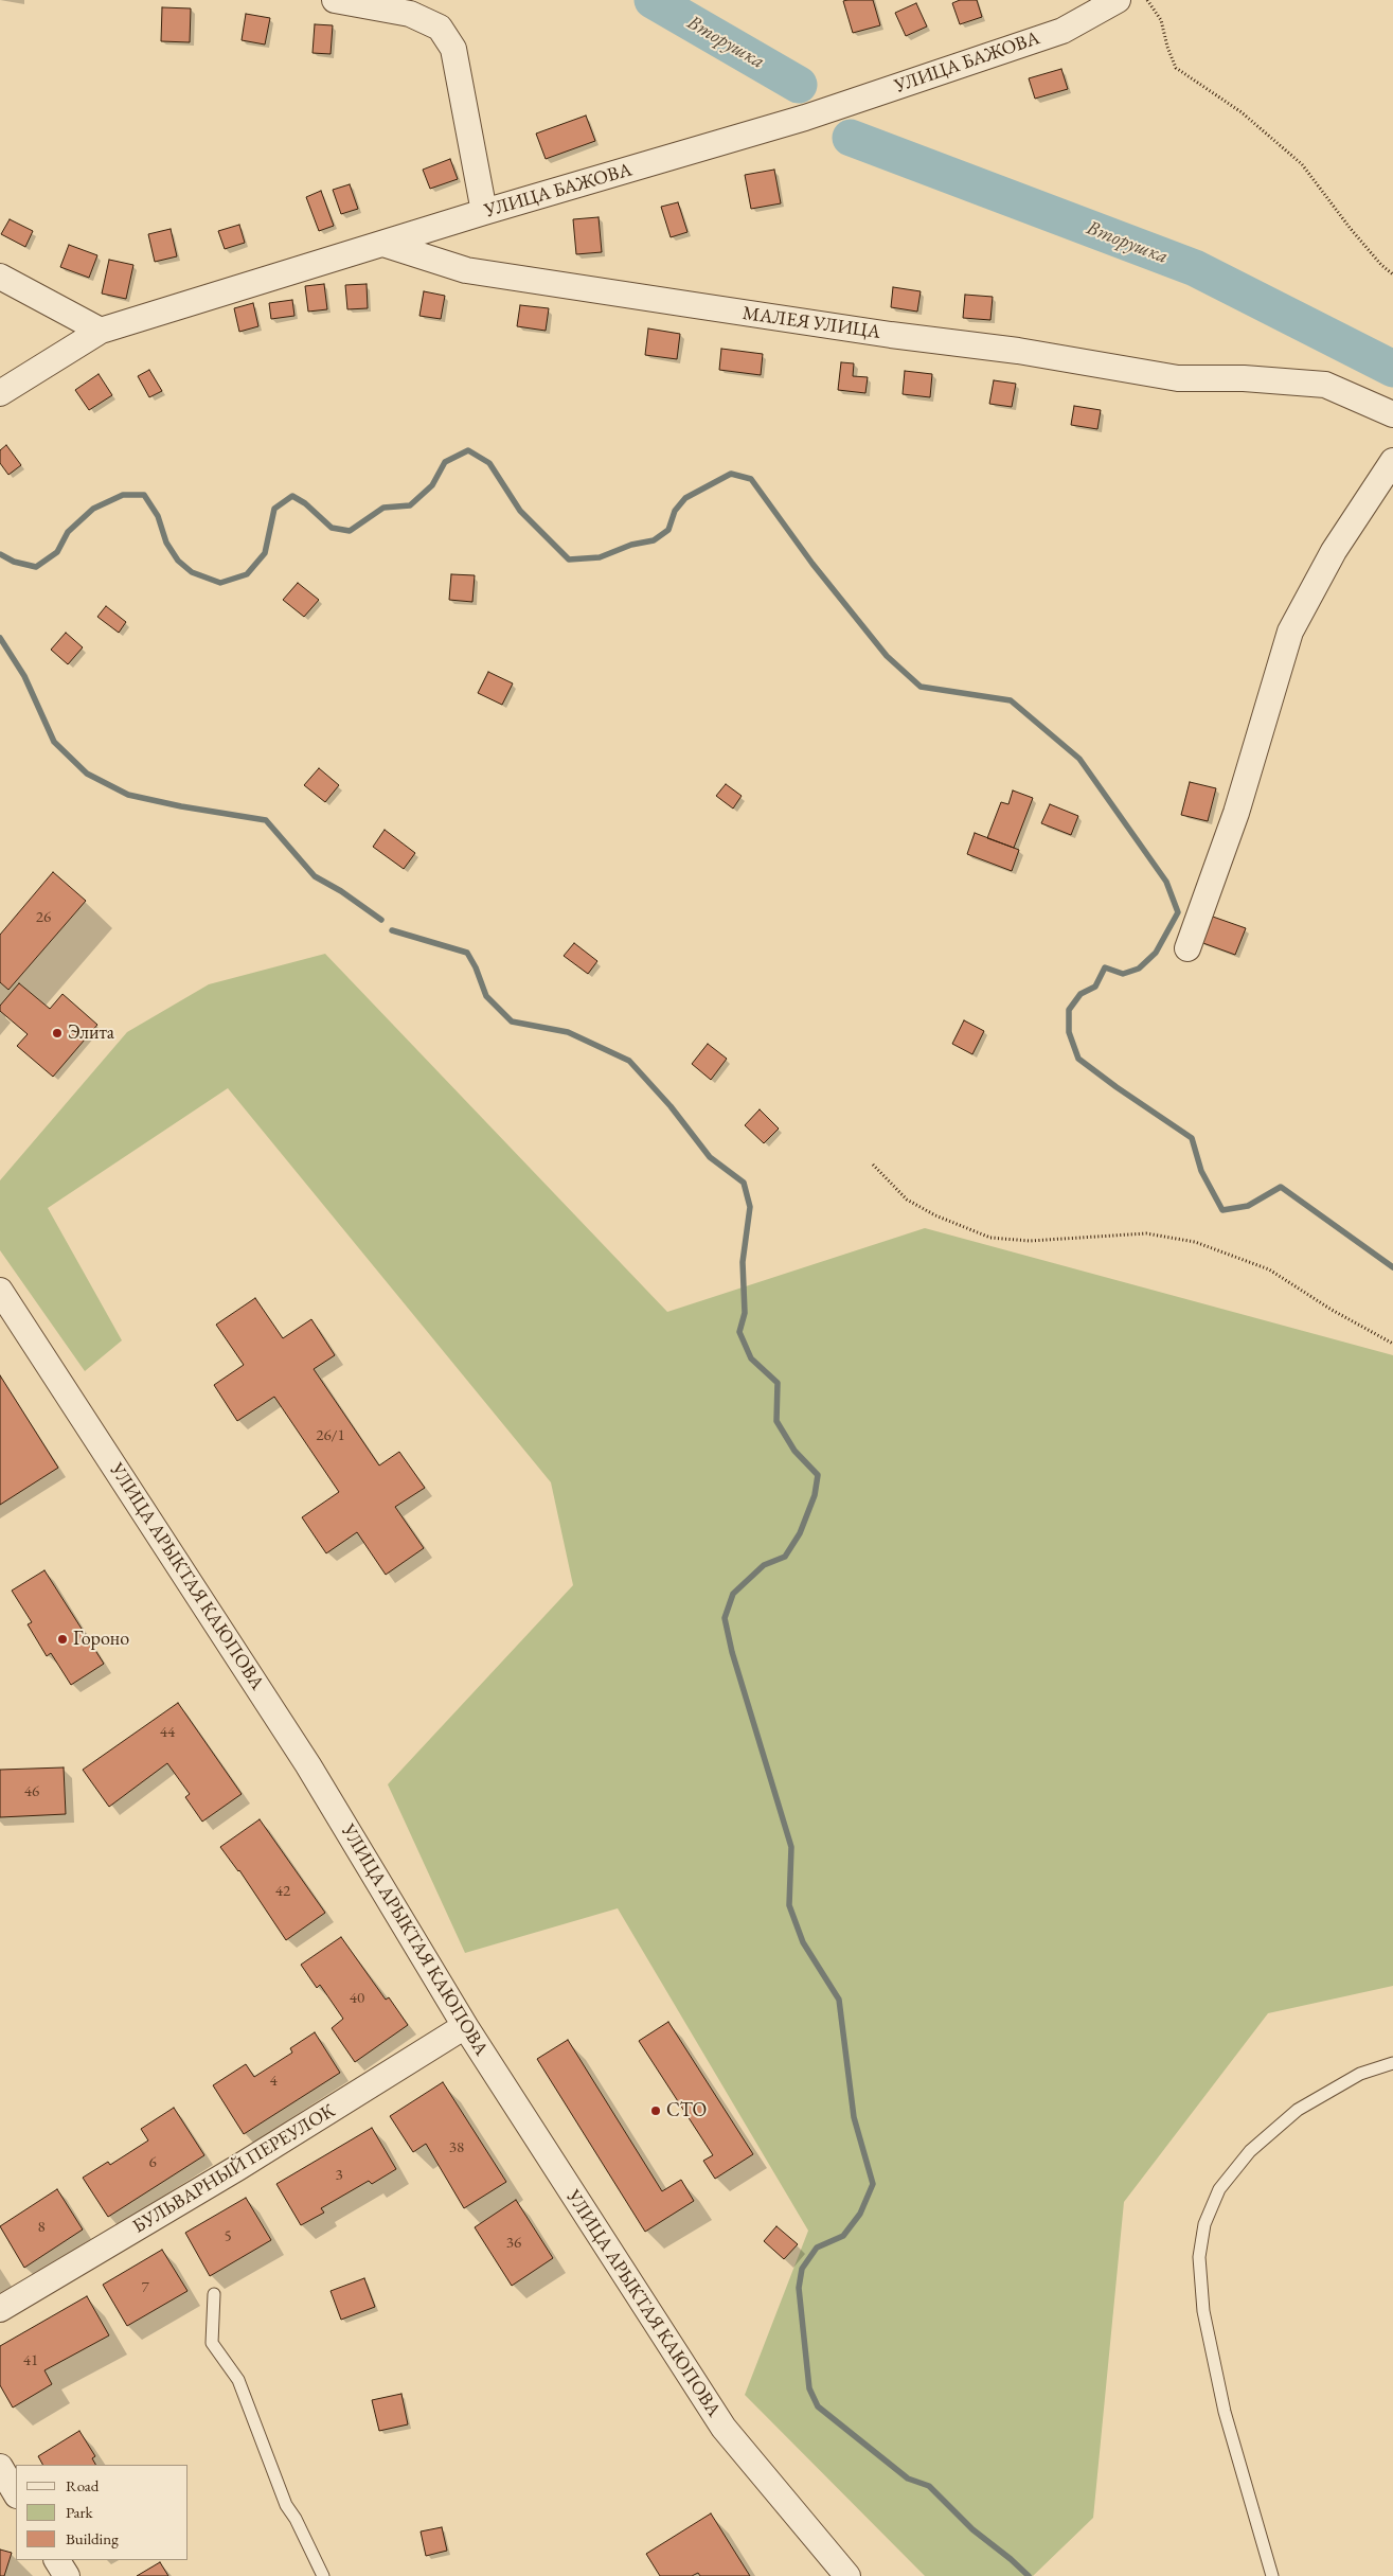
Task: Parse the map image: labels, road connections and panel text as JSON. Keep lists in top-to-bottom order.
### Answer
{
  "streets": {
    "street": [
      "УЛИЦА БАЖОВА",
      "МАЛЕЯ УЛИЦА",
      "УЛИЦА АРЫКТАЯ КАЮПОВА",
      "БУЛЬВАРНЫЙ ПЕРЕУЛОК"
    ]
  },
  "crossings": [
    ["УЛИЦА БАЖОВА", "МАЛЕЯ УЛИЦА"],
    ["УЛИЦА АРЫКТАЯ КАЮПОВА", "БУЛЬВАРНЫЙ ПЕРЕУЛОК"]
  ],
  "water": ["Вторушка"],
  "places": ["Элита", "Гороно", "СТО"],
  "house_numbers": [
    "26",
    "26/1",
    "44",
    "46",
    "42",
    "40",
    "4",
    "38",
    "6",
    "3",
    "8",
    "5",
    "36",
    "7",
    "41"
  ],
  "legend": ["Road", "Park", "Building"]
}
